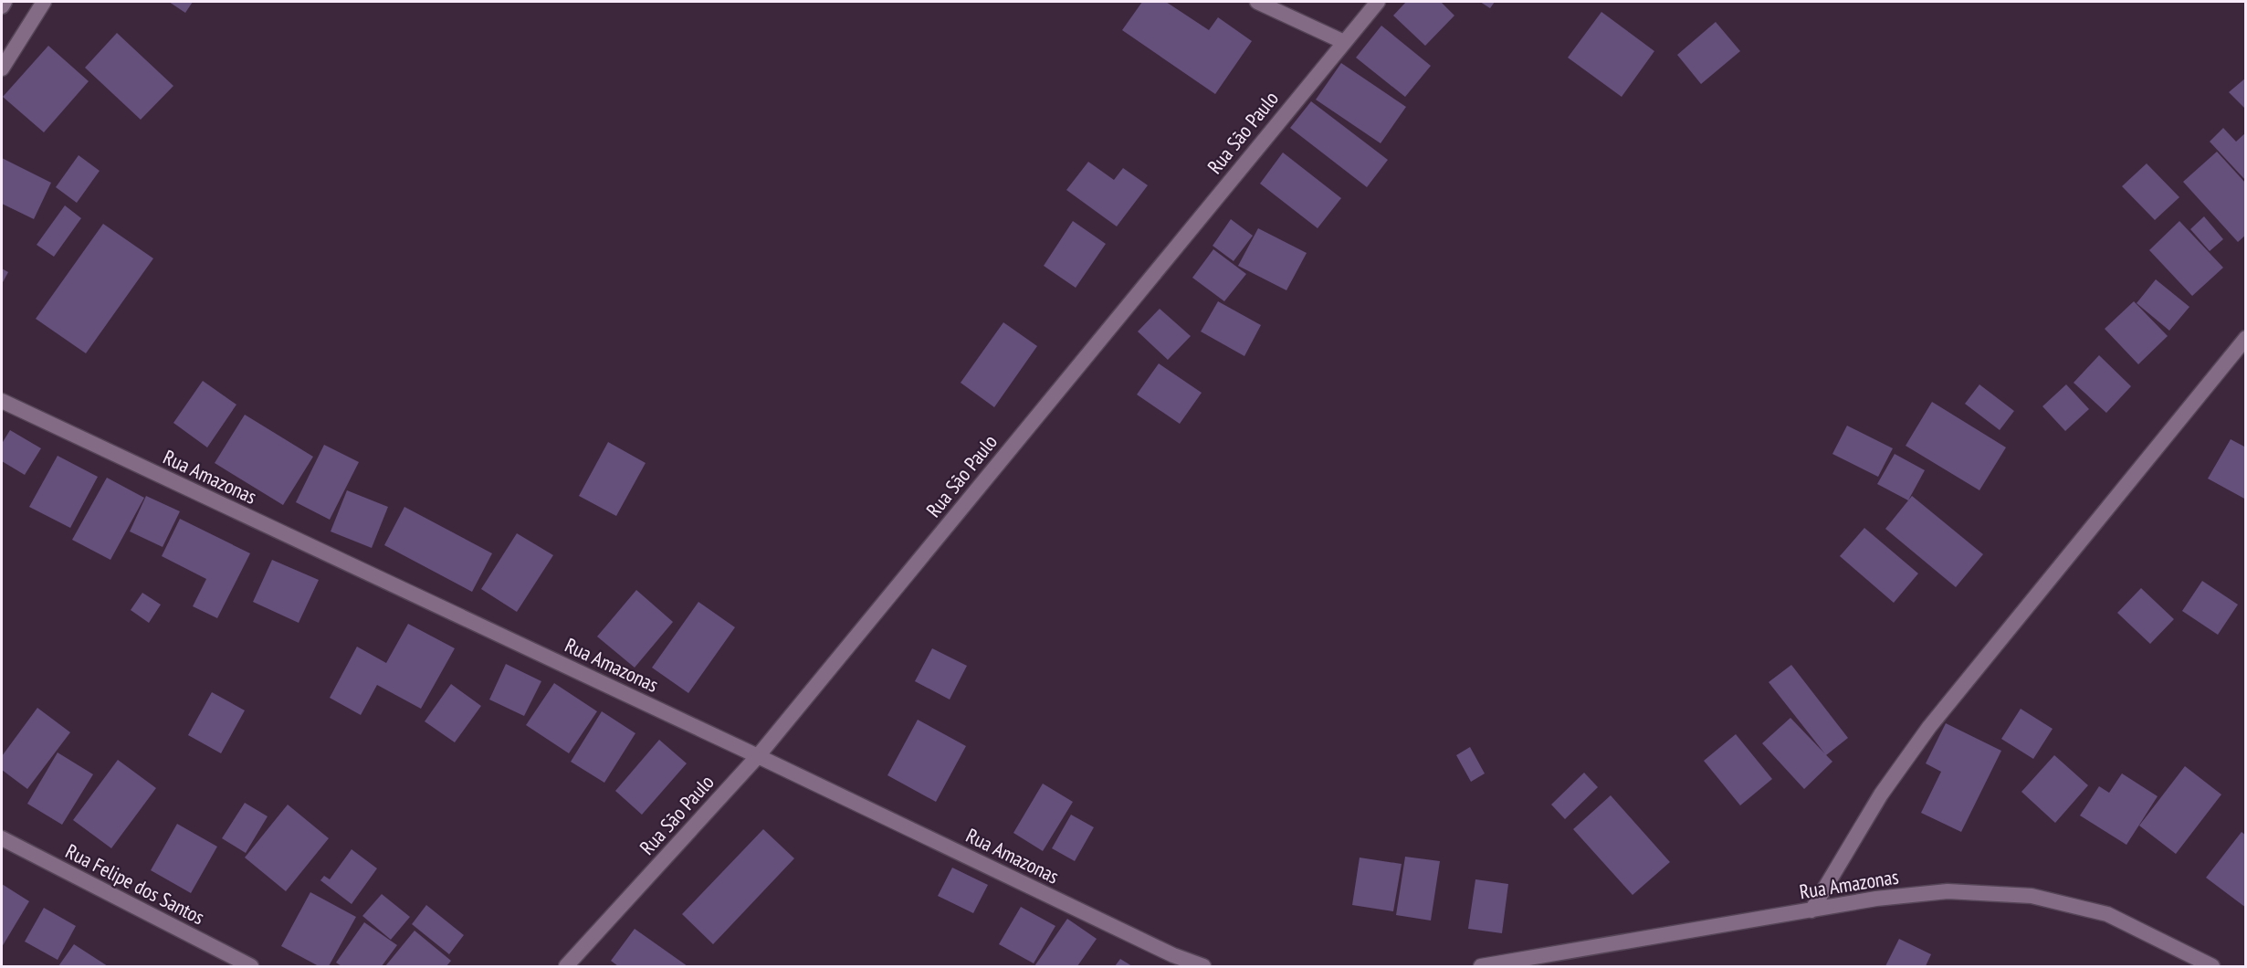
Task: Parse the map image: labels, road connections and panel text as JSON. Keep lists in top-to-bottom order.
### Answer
{
  "streets": {
    "street": ["Rua São Paulo", "Rua Amazonas", "Rua Felipe dos Santos"]
  },
  "crossings": [
    ["Rua São Paulo", "Rua Amazonas"]
  ]
}
